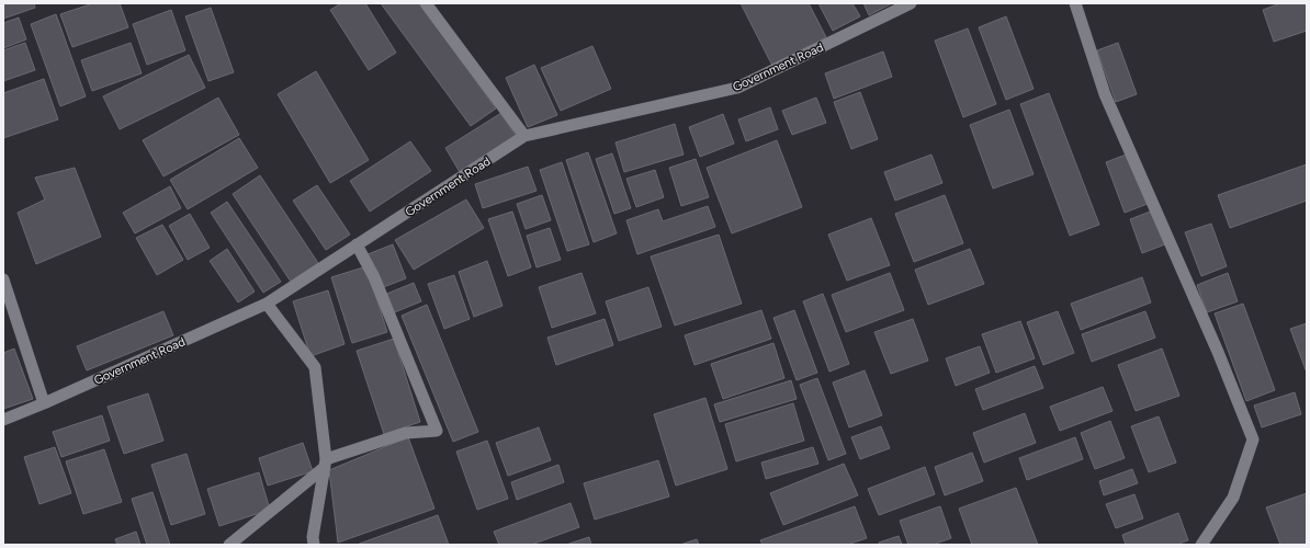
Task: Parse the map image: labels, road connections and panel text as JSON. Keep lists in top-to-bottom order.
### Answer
{
  "streets": {
    "street": ["Government Road"]
  }
}
